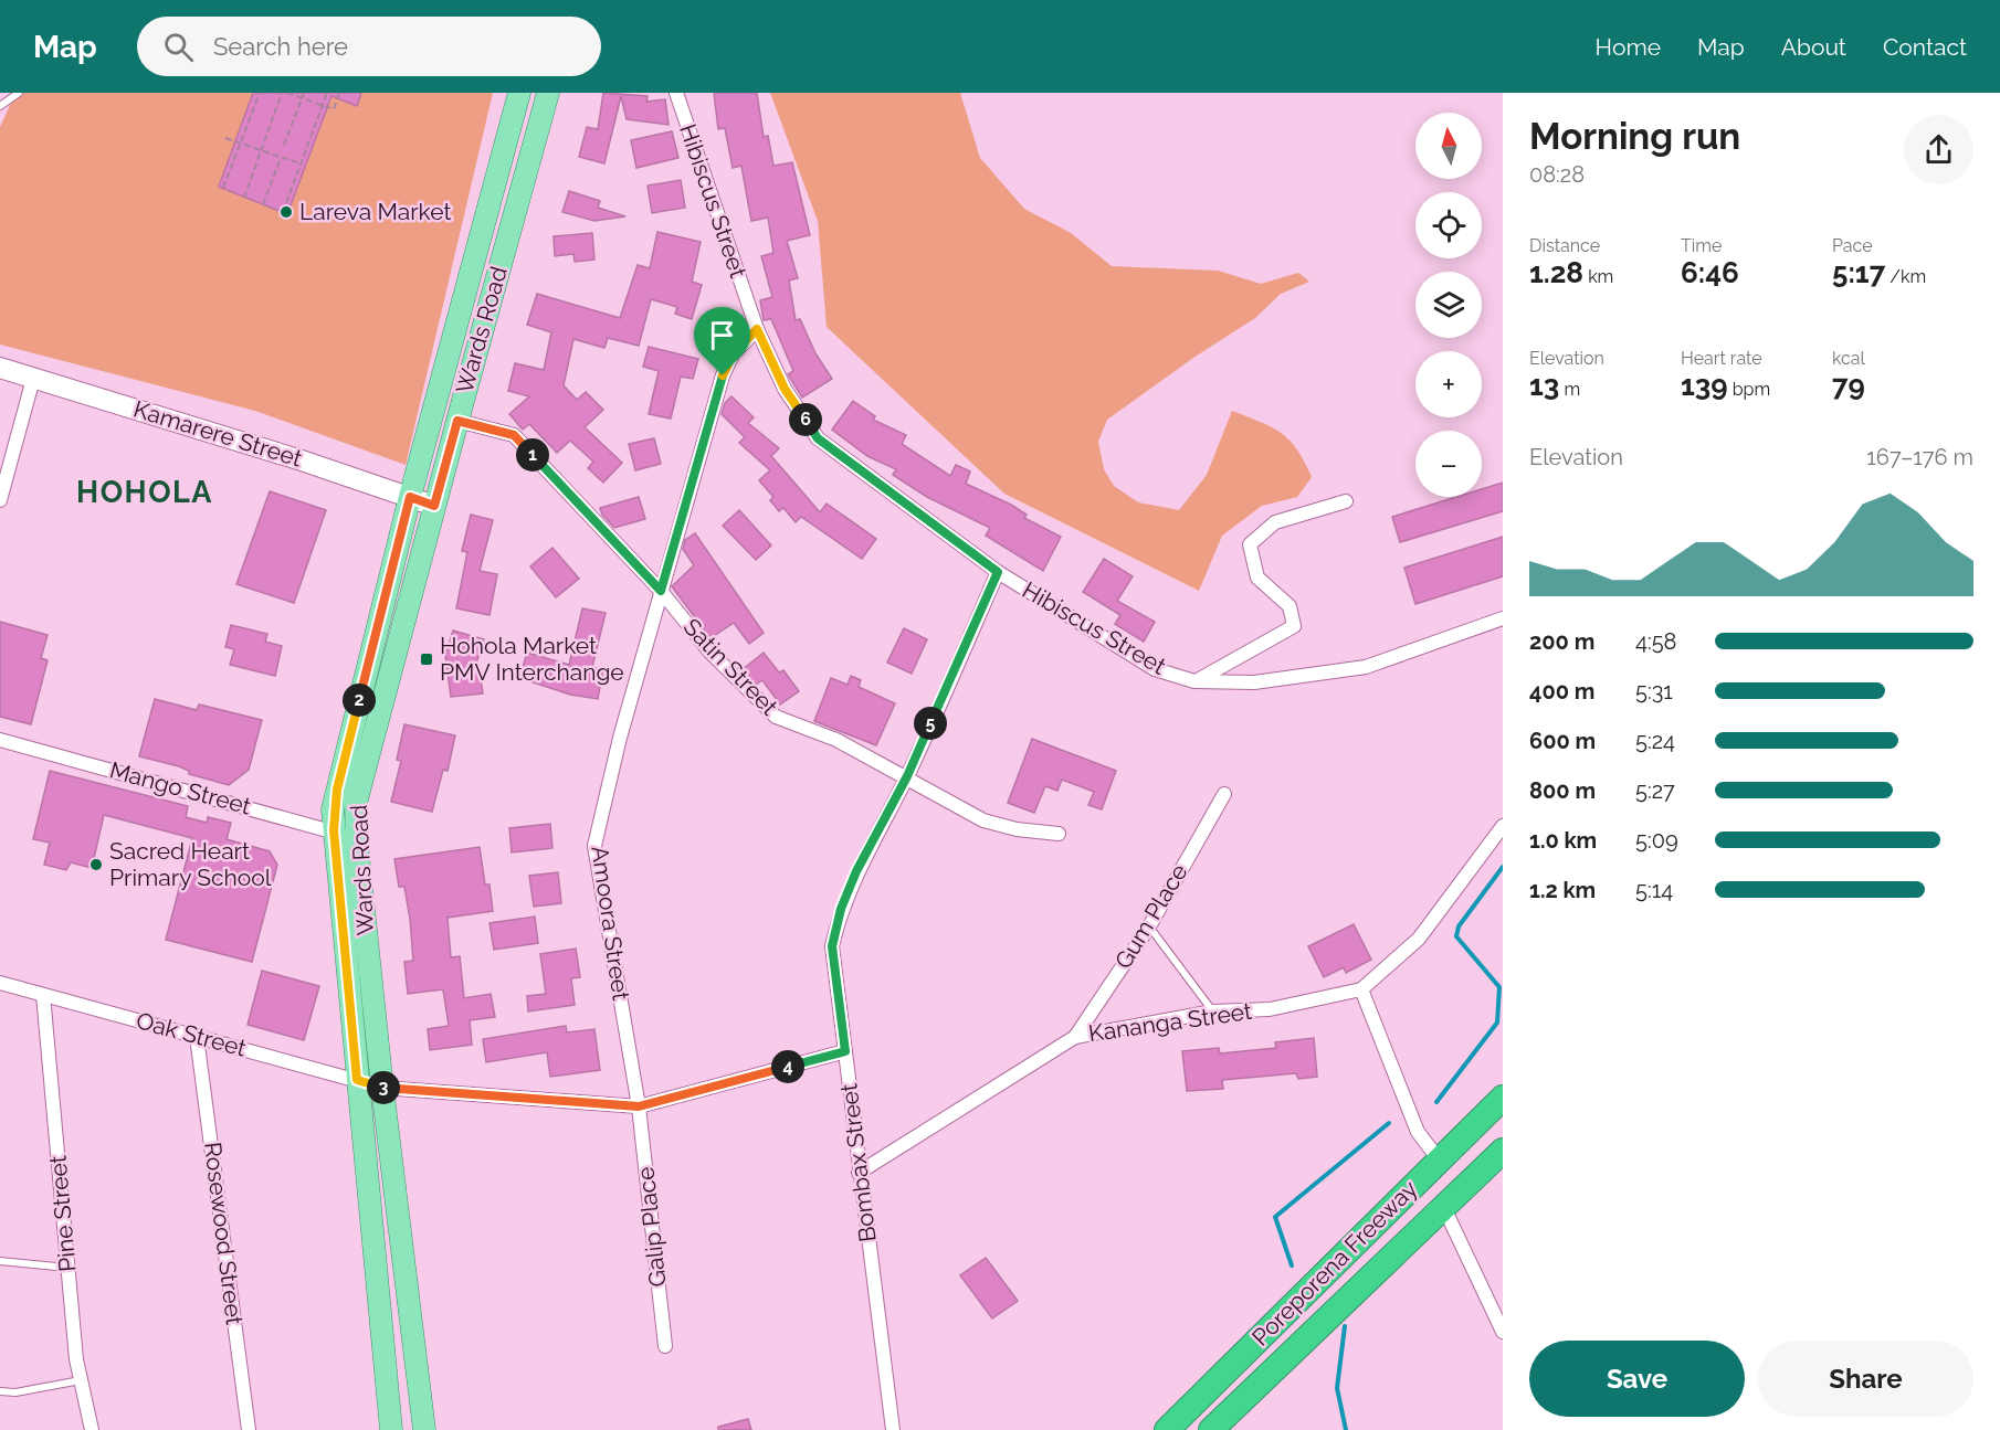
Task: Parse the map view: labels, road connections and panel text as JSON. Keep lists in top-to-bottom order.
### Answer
{
  "streets": {
    "highway": ["Poreporena Freeway"],
    "main road": ["Wards Road"],
    "street": [
      "Hibiscus Street",
      "Kamarere Street",
      "Satin Street",
      "Mango Street",
      "Gum Place",
      "Amoora Street",
      "Kananga Street",
      "Oak Street",
      "Bombax Street",
      "Pine Street",
      "Galip Place",
      "Rosewood Street"
    ]
  },
  "crossings": [
    ["Hibiscus Street", "Amoora Street"],
    ["Hibiscus Street", "Bombax Street"],
    ["Wards Road", "Kamarere Street"],
    ["Wards Road", "Satin Street"],
    ["Wards Road", "Mango Street"],
    ["Wards Road", "Oak Street"],
    ["Satin Street", "Amoora Street"],
    ["Satin Street", "Bombax Street"],
    ["Gum Place", "Kananga Street"],
    ["Amoora Street", "Oak Street"],
    ["Amoora Street", "Galip Place"],
    ["Kananga Street", "Bombax Street"],
    ["Oak Street", "Bombax Street"],
    ["Oak Street", "Pine Street"],
    ["Oak Street", "Galip Place"],
    ["Oak Street", "Rosewood Street"]
  ],
  "districts": ["HOHOLA"],
  "places": {
    "other": ["Lareva Market", "Sacred Heart Primary School"],
    "transit": ["Hohola Market PMV Interchange"]
  },
  "north": "top",
  "page": {
    "header": "Map",
    "search": "Search here",
    "nav": [
      "Home",
      "Map",
      "About",
      "Contact"
    ],
    "heading": ["Morning run", "08:28"],
    "map_buttons": ["+", "−"],
    "stats": [
      ["Distance", "1.28 km"],
      ["Time", "6:46"],
      ["Pace", "5:17 /km"],
      ["Elevation", "13 m"],
      ["Heart rate", "139 bpm"],
      ["kcal", "79"]
    ],
    "pins": [
      "6",
      "1",
      "2",
      "5",
      "4",
      "3"
    ],
    "chart": ["Elevation", "167–176 m"],
    "list": [
      {
        "name": "200 m",
        "note": "4:58"
      },
      {
        "name": "400 m",
        "note": "5:31"
      },
      {
        "name": "600 m",
        "note": "5:24"
      },
      {
        "name": "800 m",
        "note": "5:27"
      },
      {
        "name": "1.0 km",
        "note": "5:09"
      },
      {
        "name": "1.2 km",
        "note": "5:14"
      }
    ],
    "buttons": ["Save", "Share"]
  }
}
